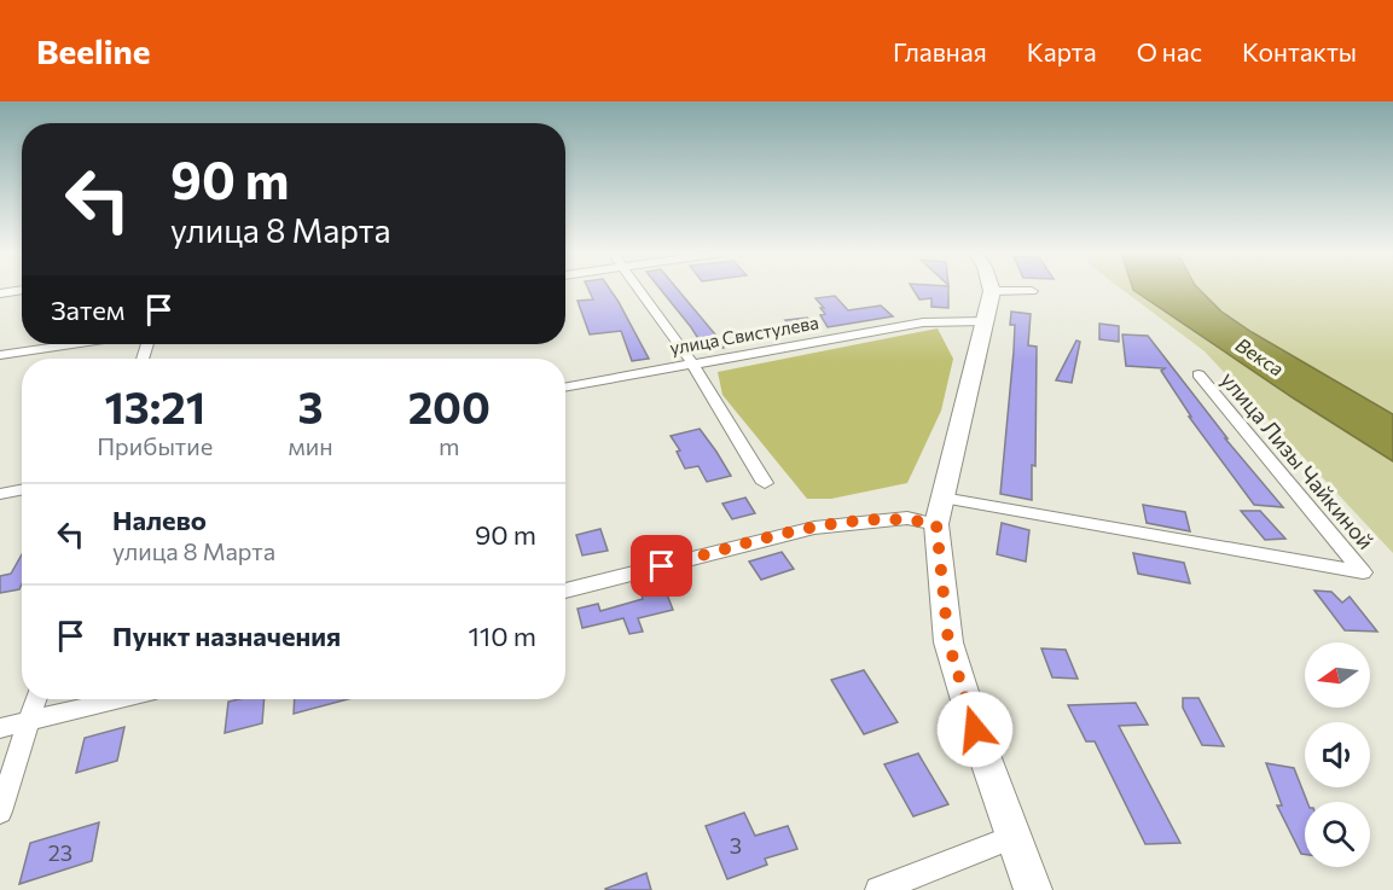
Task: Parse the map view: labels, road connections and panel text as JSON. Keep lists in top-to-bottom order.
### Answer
{
  "streets": {
    "street": ["улица Свистулева", "улица Лизы Чайкиной"]
  },
  "water": ["Векса"],
  "house_numbers": ["3", "23"],
  "north": "left",
  "page": {
    "header": "Beeline",
    "nav": [
      "Главная",
      "Карта",
      "О нас",
      "Контакты"
    ],
    "turn": ["90 m", "улица 8 Марта"],
    "then": "Затем",
    "eta": [
      "13:21",
      "Прибытие",
      "3",
      "мин",
      "200",
      "m"
    ],
    "list": [
      {
        "name": "Налево",
        "note": "улица 8 Марта",
        "value": "90 m"
      },
      {
        "name": "Пункт назначения",
        "value": "110 m"
      }
    ]
  }
}
